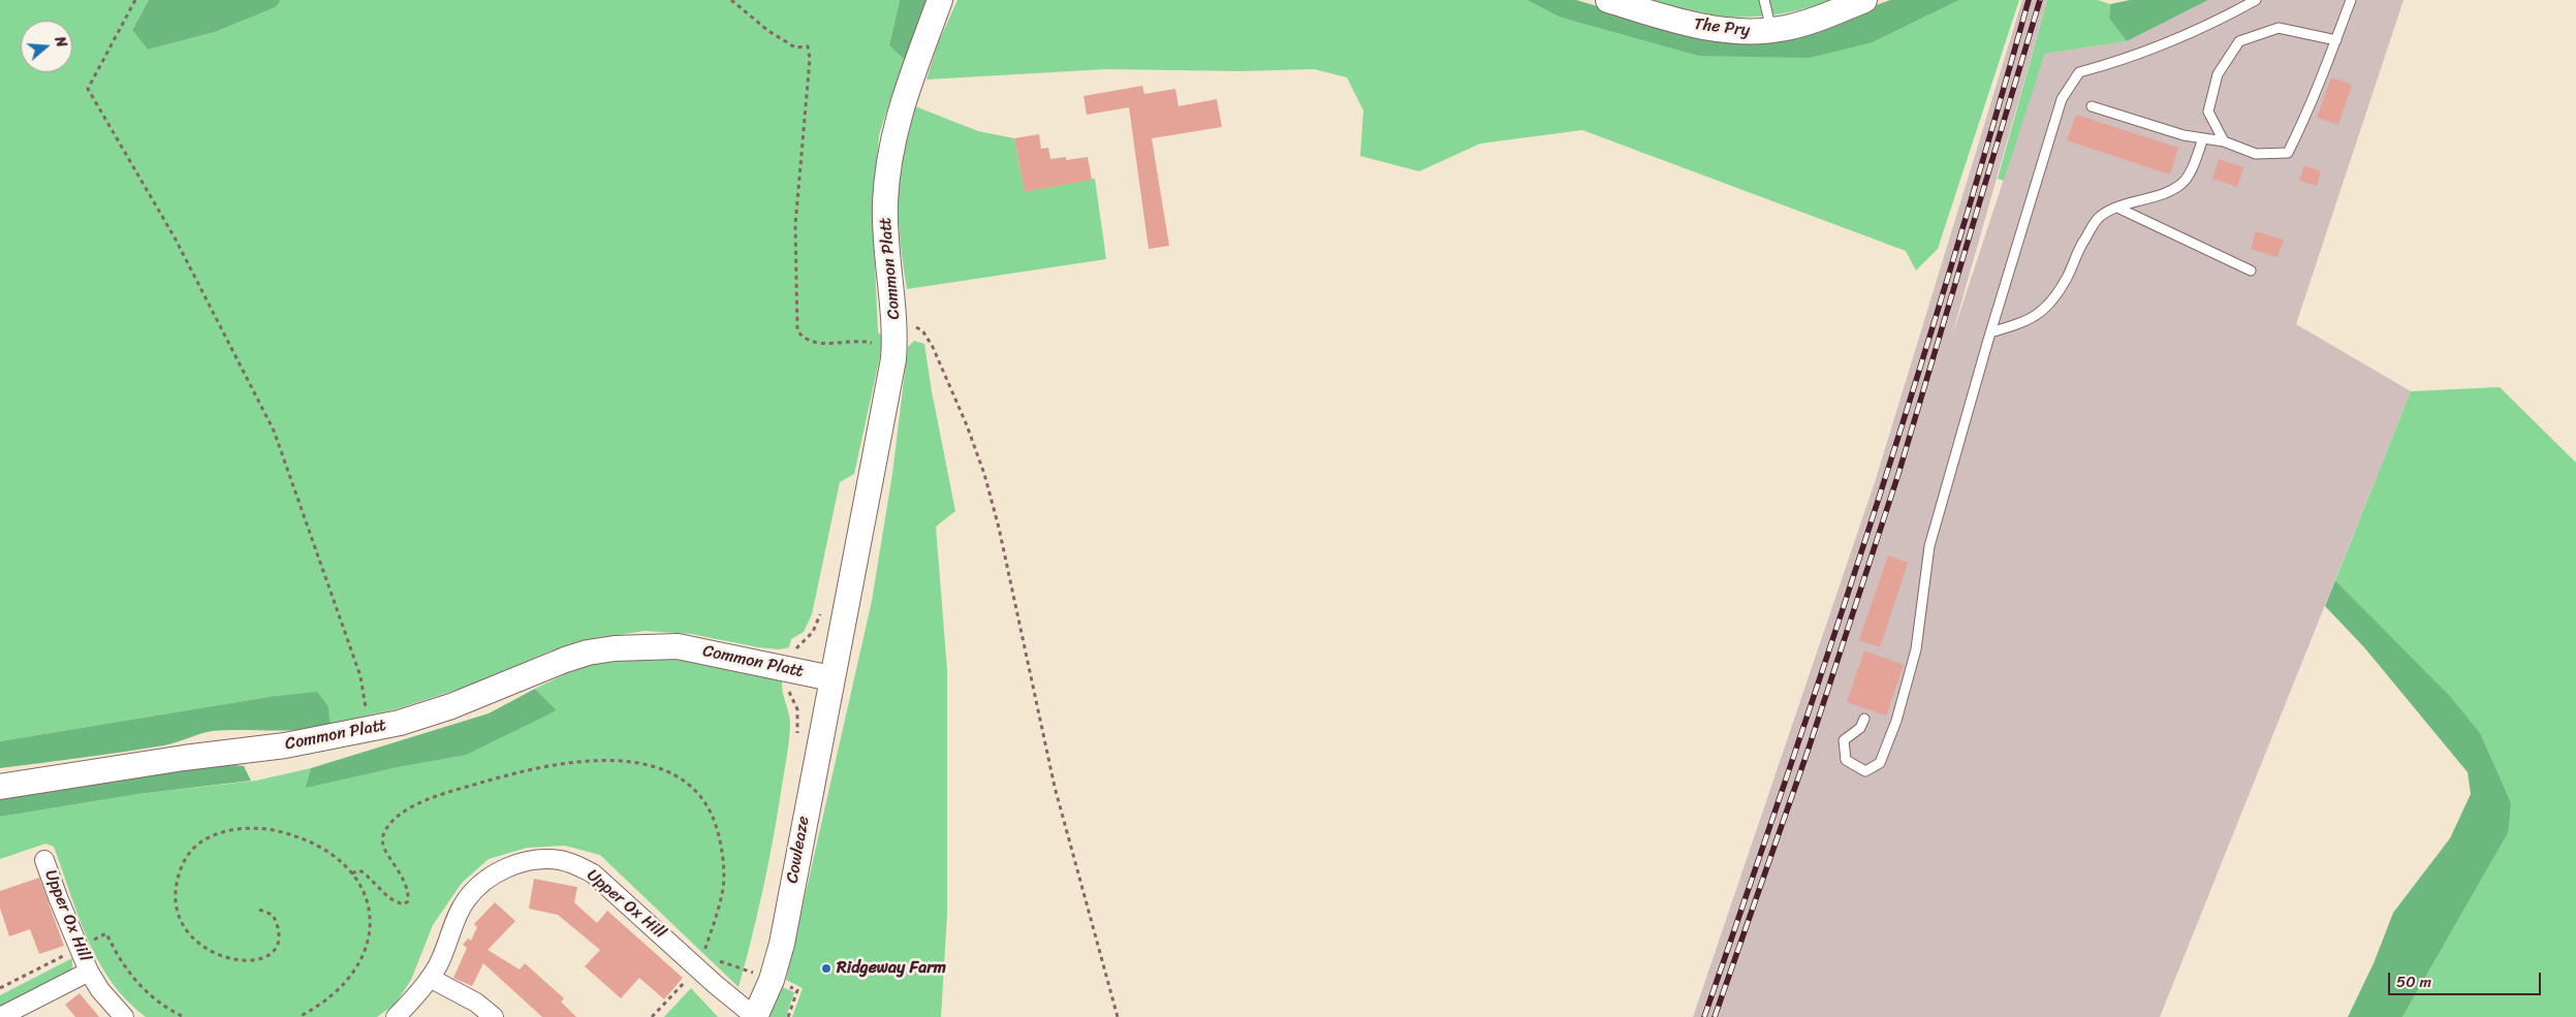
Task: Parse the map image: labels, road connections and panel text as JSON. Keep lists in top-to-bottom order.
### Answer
{
  "streets": {
    "main road": ["The Pry", "Common Platt", "Cowleaze"],
    "street": ["Upper Ox Hill"]
  },
  "crossings": [
    ["Common Platt", "Cowleaze"],
    ["Cowleaze", "Upper Ox Hill"]
  ],
  "places": ["Ridgeway Farm"],
  "scale_bar": "50 m",
  "north": "right"
}
